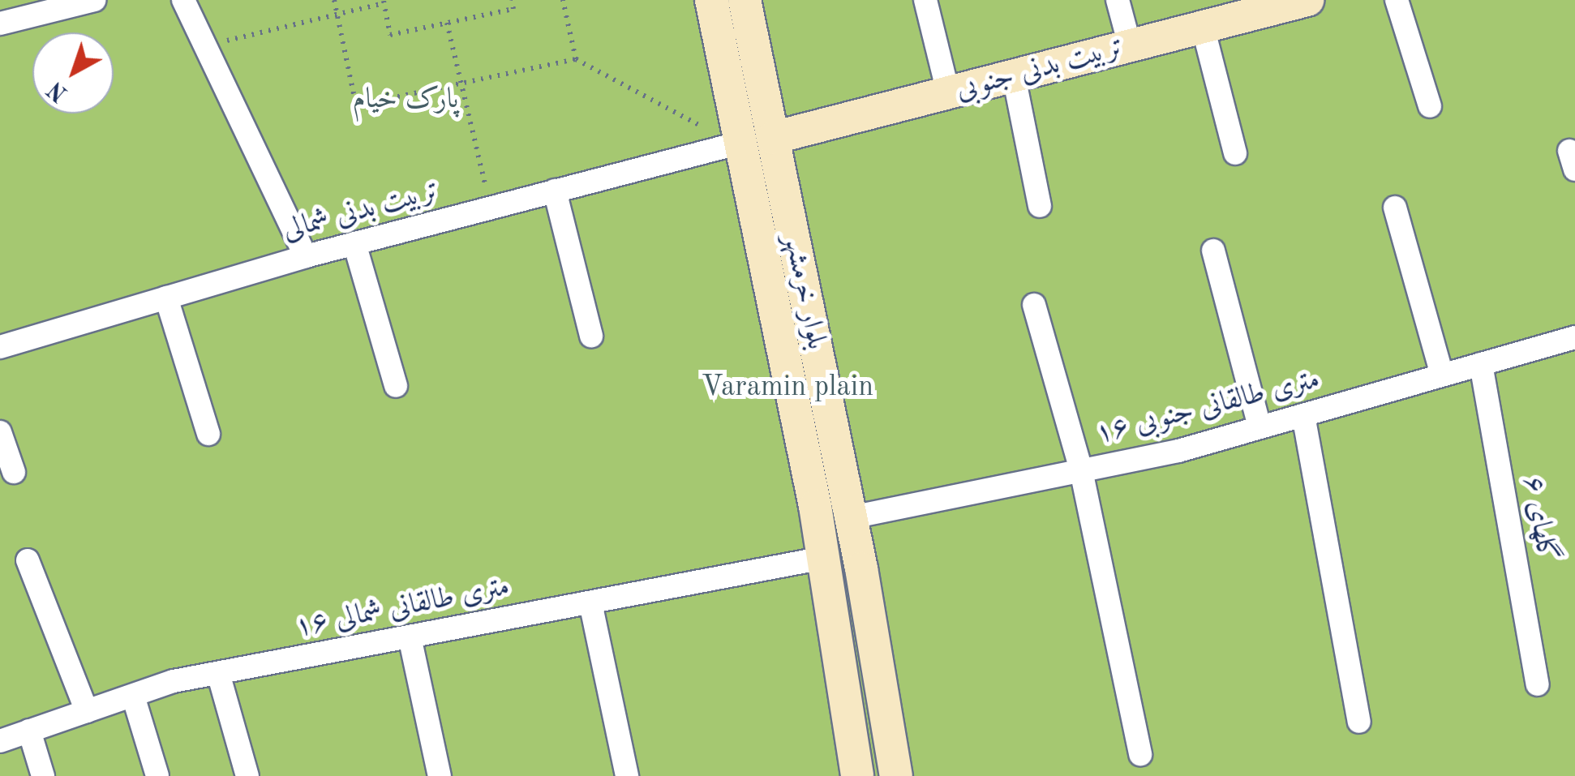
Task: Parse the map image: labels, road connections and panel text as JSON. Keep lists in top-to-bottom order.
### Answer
{
  "streets": {
    "main road": ["تربیت بدنی جنوبی", "بلوار خرمشهر"],
    "street": [
      "تربیت بدنی شمالی",
      "۱۶ متری طالقانی جنوبی",
      "گلهای ۶",
      "۱۶ متری طالقانی شمالی"
    ]
  },
  "crossings": [
    ["تربیت بدنی جنوبی", "بلوار خرمشهر"],
    ["تربیت بدنی شمالی", "بلوار خرمشهر"],
    ["بلوار خرمشهر", "۱۶ متری طالقانی جنوبی"],
    ["بلوار خرمشهر", "۱۶ متری طالقانی شمالی"],
    ["۱۶ متری طالقانی جنوبی", "گلهای ۶"]
  ],
  "parks": ["پارک خیام", "Varamin plain"],
  "north": "bottom left"
}
